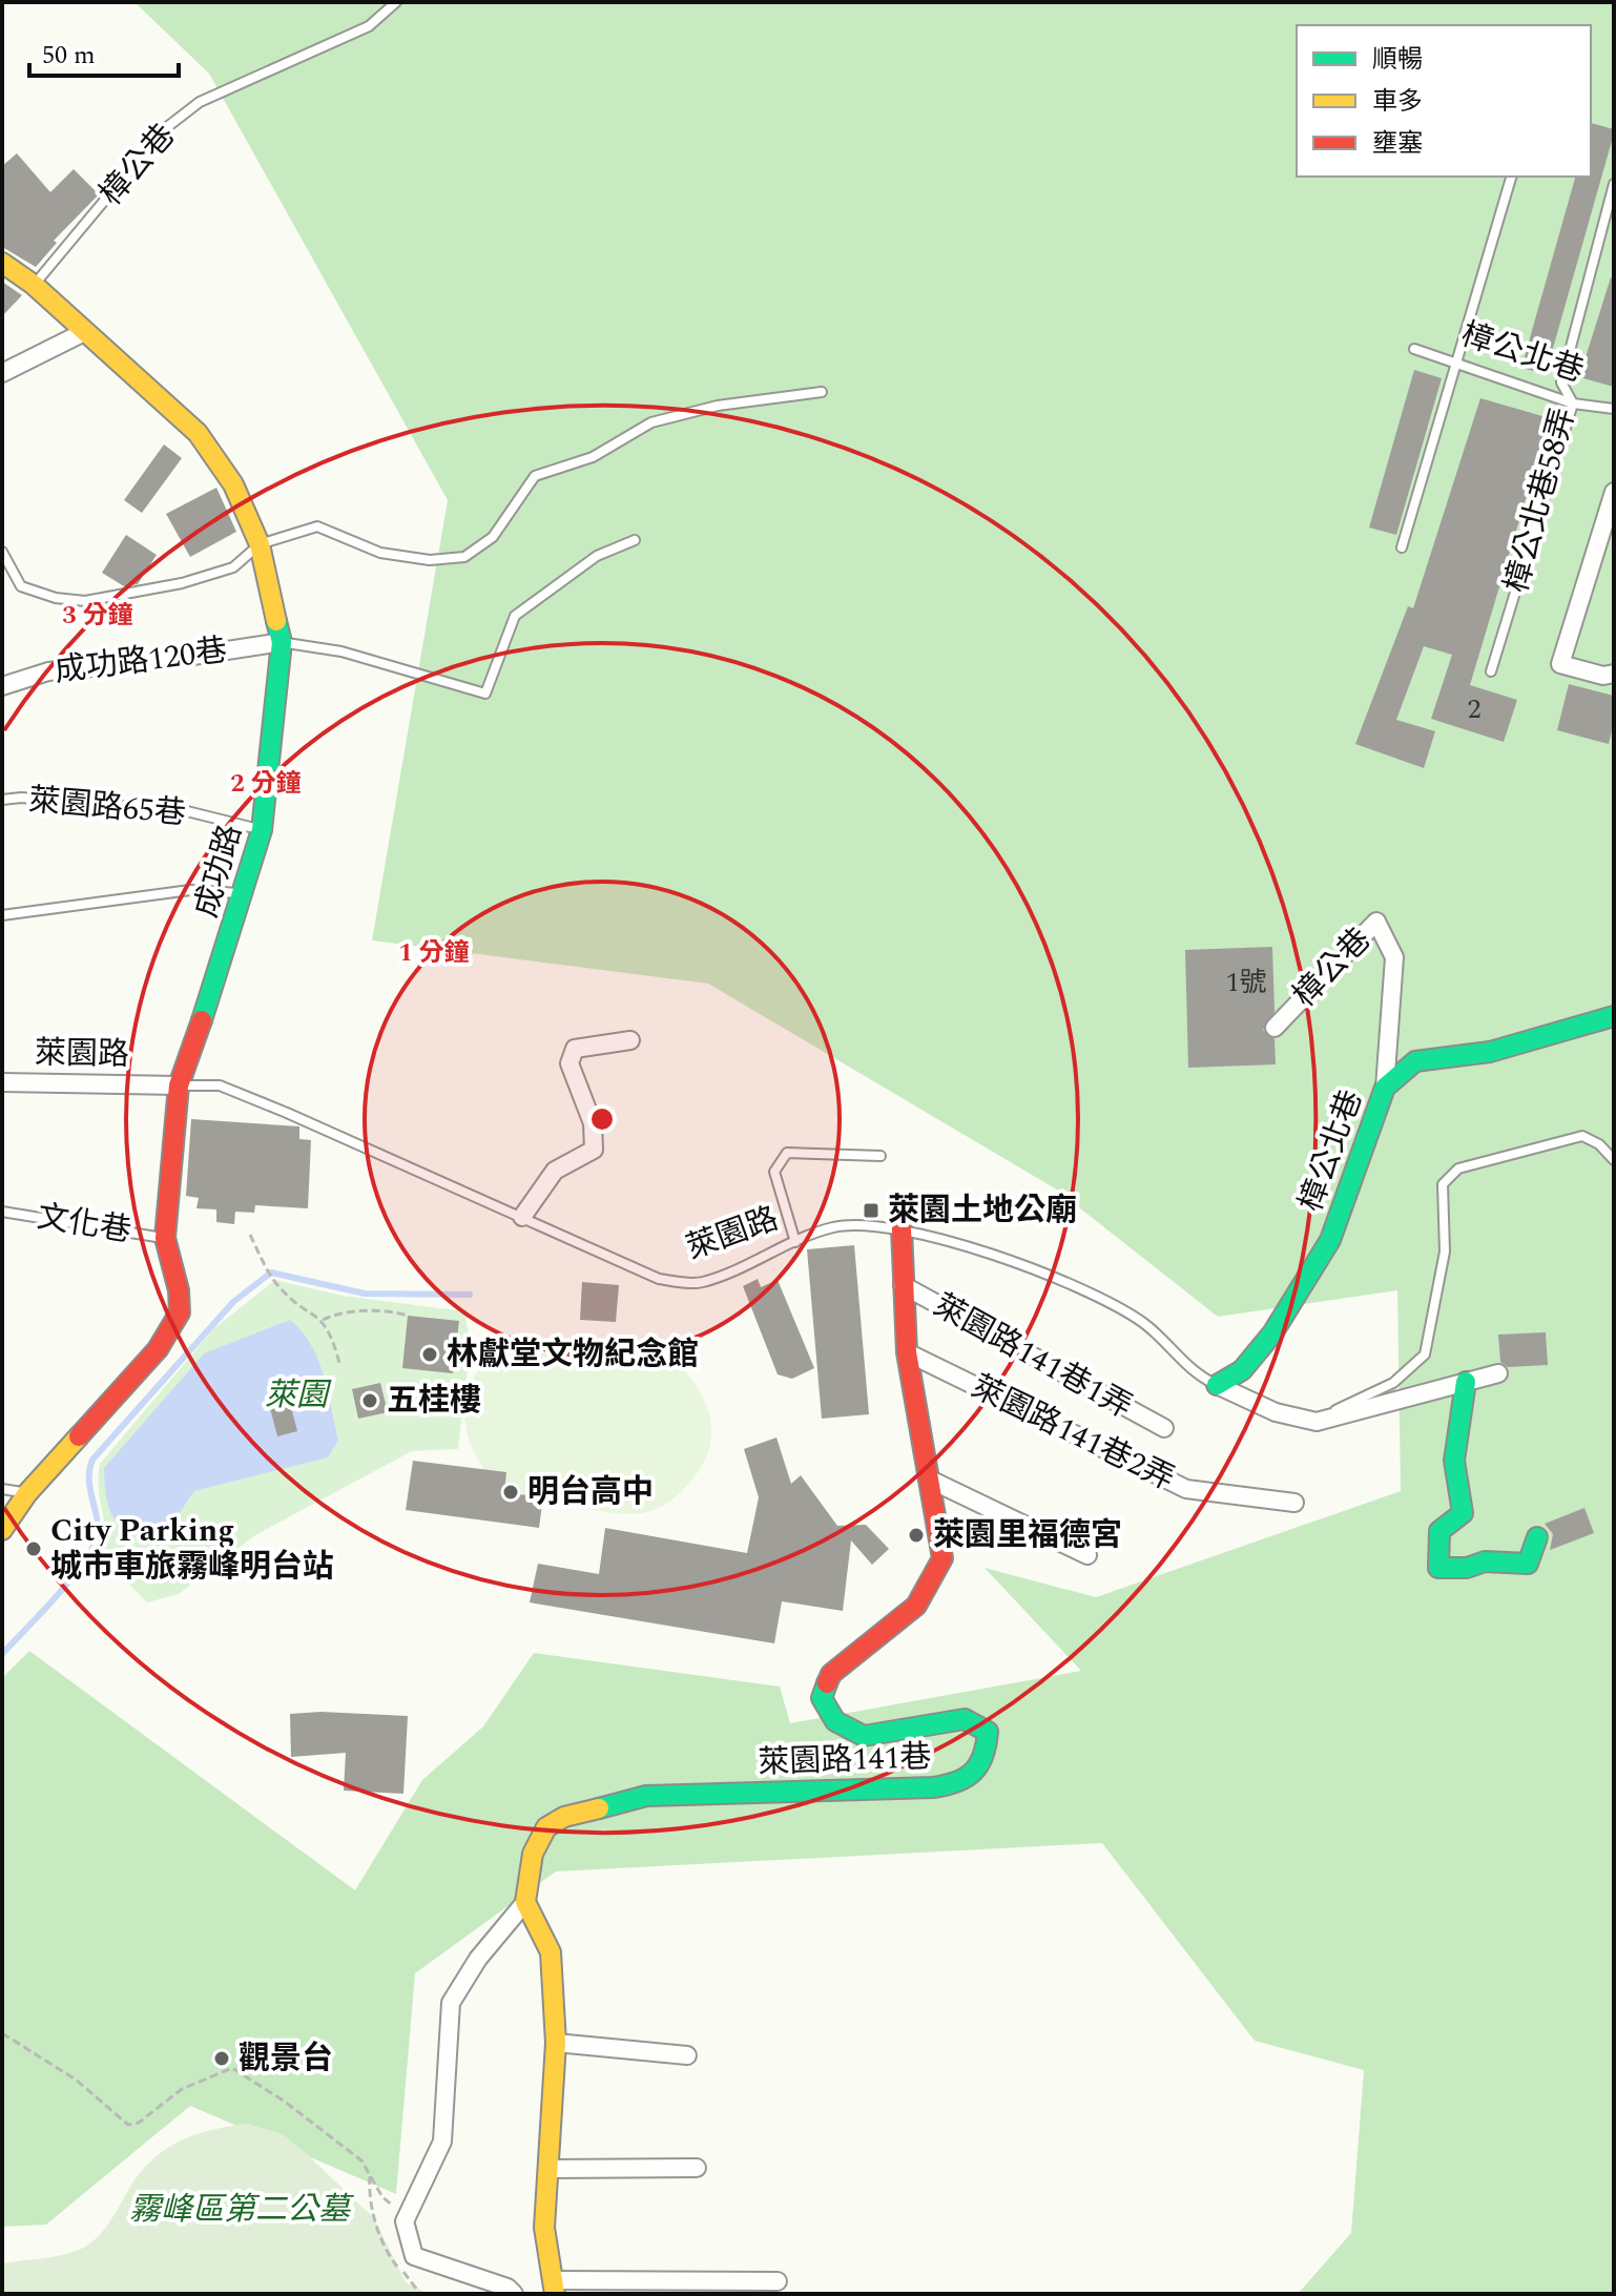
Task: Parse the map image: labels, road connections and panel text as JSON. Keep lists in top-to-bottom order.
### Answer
{
  "streets": {
    "street": [
      "樟公巷",
      "樟公北巷",
      "成功路120巷",
      "成功路",
      "萊園路",
      "萊園路141巷1弄",
      "萊園路141巷2弄",
      "萊園路141巷"
    ],
    "lane": ["樟公北巷58弄", "萊園路65巷", "文化巷"]
  },
  "crossings": [
    ["樟公巷", "樟公北巷"],
    ["樟公巷", "成功路"],
    ["樟公北巷", "樟公北巷58弄"],
    ["樟公北巷", "萊園路"],
    ["成功路120巷", "成功路"],
    ["萊園路65巷", "成功路"],
    ["成功路", "萊園路"],
    ["成功路", "文化巷"],
    ["萊園路", "萊園路141巷"],
    ["萊園路141巷1弄", "萊園路141巷"],
    ["萊園路141巷2弄", "萊園路141巷"]
  ],
  "parks": ["萊園", "霧峰區第二公墓"],
  "places": {
    "transit": ["萊園土地公廟"],
    "other": [
      "林獻堂文物紀念館",
      "五桂樓",
      "明台高中",
      "萊園里福德宮",
      "City Parking 城市車旅霧峰明台站",
      "觀景台"
    ]
  },
  "house_numbers": ["2", "1號"],
  "legend": ["順暢", "車多", "壅塞"],
  "scale_bar": "50 m",
  "rings": ["3 分鐘", "2 分鐘", "1 分鐘"]
}
